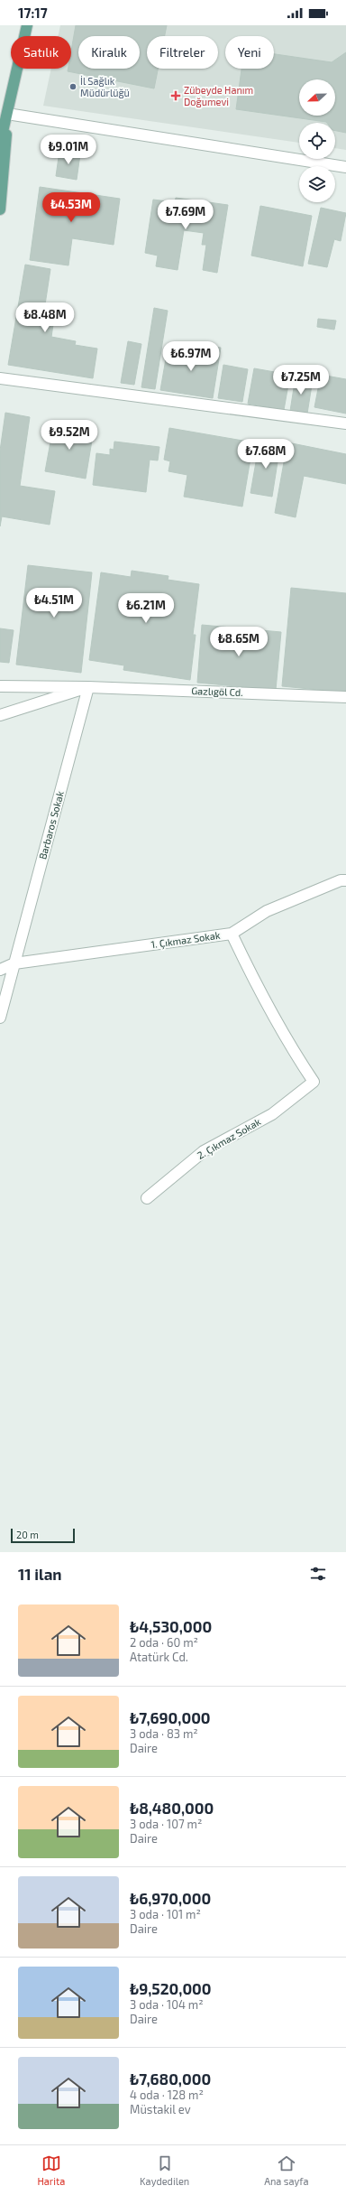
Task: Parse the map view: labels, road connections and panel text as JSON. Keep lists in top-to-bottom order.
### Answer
{
  "streets": {
    "street": [
      "Gazlıgöl Cd.",
      "Barbaros Sokak",
      "1. Çıkmaz Sokak",
      "2. Çıkmaz Sokak"
    ]
  },
  "crossings": [
    ["Gazlıgöl Cd.", "Barbaros Sokak"],
    ["Barbaros Sokak", "1. Çıkmaz Sokak"],
    ["1. Çıkmaz Sokak", "2. Çıkmaz Sokak"]
  ],
  "places": {
    "other": ["İl Sağlık Müdürlüğü"],
    "health": ["Zübeyde Hanım Doğumevi"]
  },
  "scale_bar": "20 m",
  "north": "left",
  "page": {
    "status": "17:17",
    "chip": [
      "Satılık",
      "Kiralık",
      "Filtreler",
      "Yeni"
    ],
    "price": [
      "₺9.01M",
      "₺4.53M",
      "₺7.69M",
      "₺8.48M",
      "₺6.97M",
      "₺7.25M",
      "₺9.52M",
      "₺7.68M",
      "₺4.51M",
      "₺6.21M",
      "₺8.65M"
    ],
    "scale": "20 m",
    "heading": "11 ilan",
    "list": [
      {
        "name": "₺4,530,000",
        "note": "2 oda · 60 m² · Atatürk Cd."
      },
      {
        "name": "₺7,690,000",
        "note": "3 oda · 83 m² · Daire"
      },
      {
        "name": "₺8,480,000",
        "note": "3 oda · 107 m² · Daire"
      },
      {
        "name": "₺6,970,000",
        "note": "3 oda · 101 m² · Daire"
      },
      {
        "name": "₺9,520,000",
        "note": "3 oda · 104 m² · Daire"
      },
      {
        "name": "₺7,680,000",
        "note": "4 oda · 128 m² · Müstakil ev"
      }
    ],
    "tabs": ["Harita", "Kaydedilen", "Ana sayfa"]
  }
}
